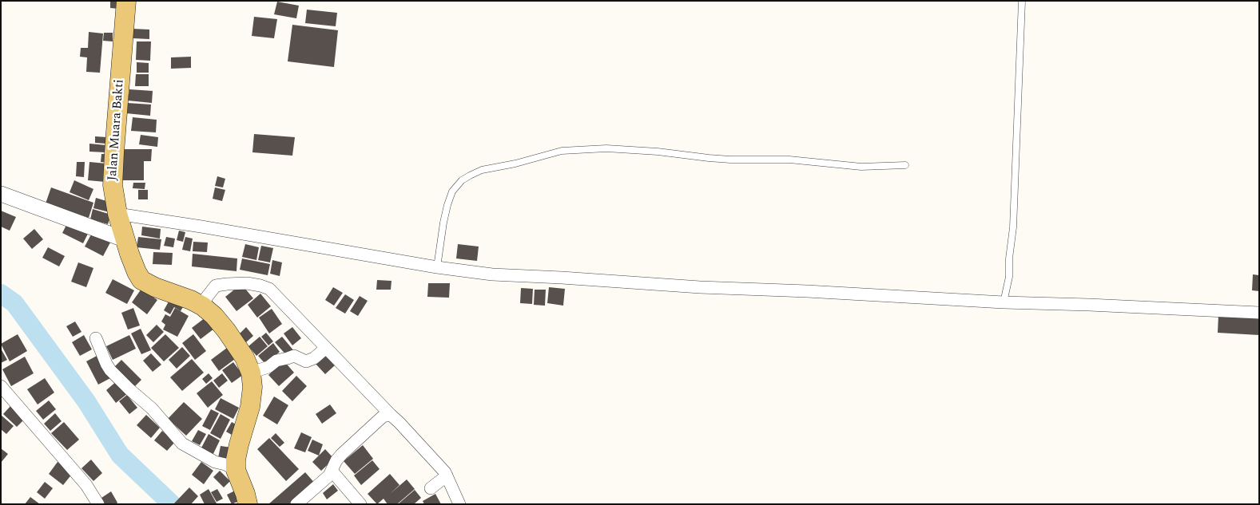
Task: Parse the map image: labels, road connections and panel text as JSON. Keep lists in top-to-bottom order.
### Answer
{
  "streets": {
    "main road": ["Jalan Muara Bakti"]
  }
}
